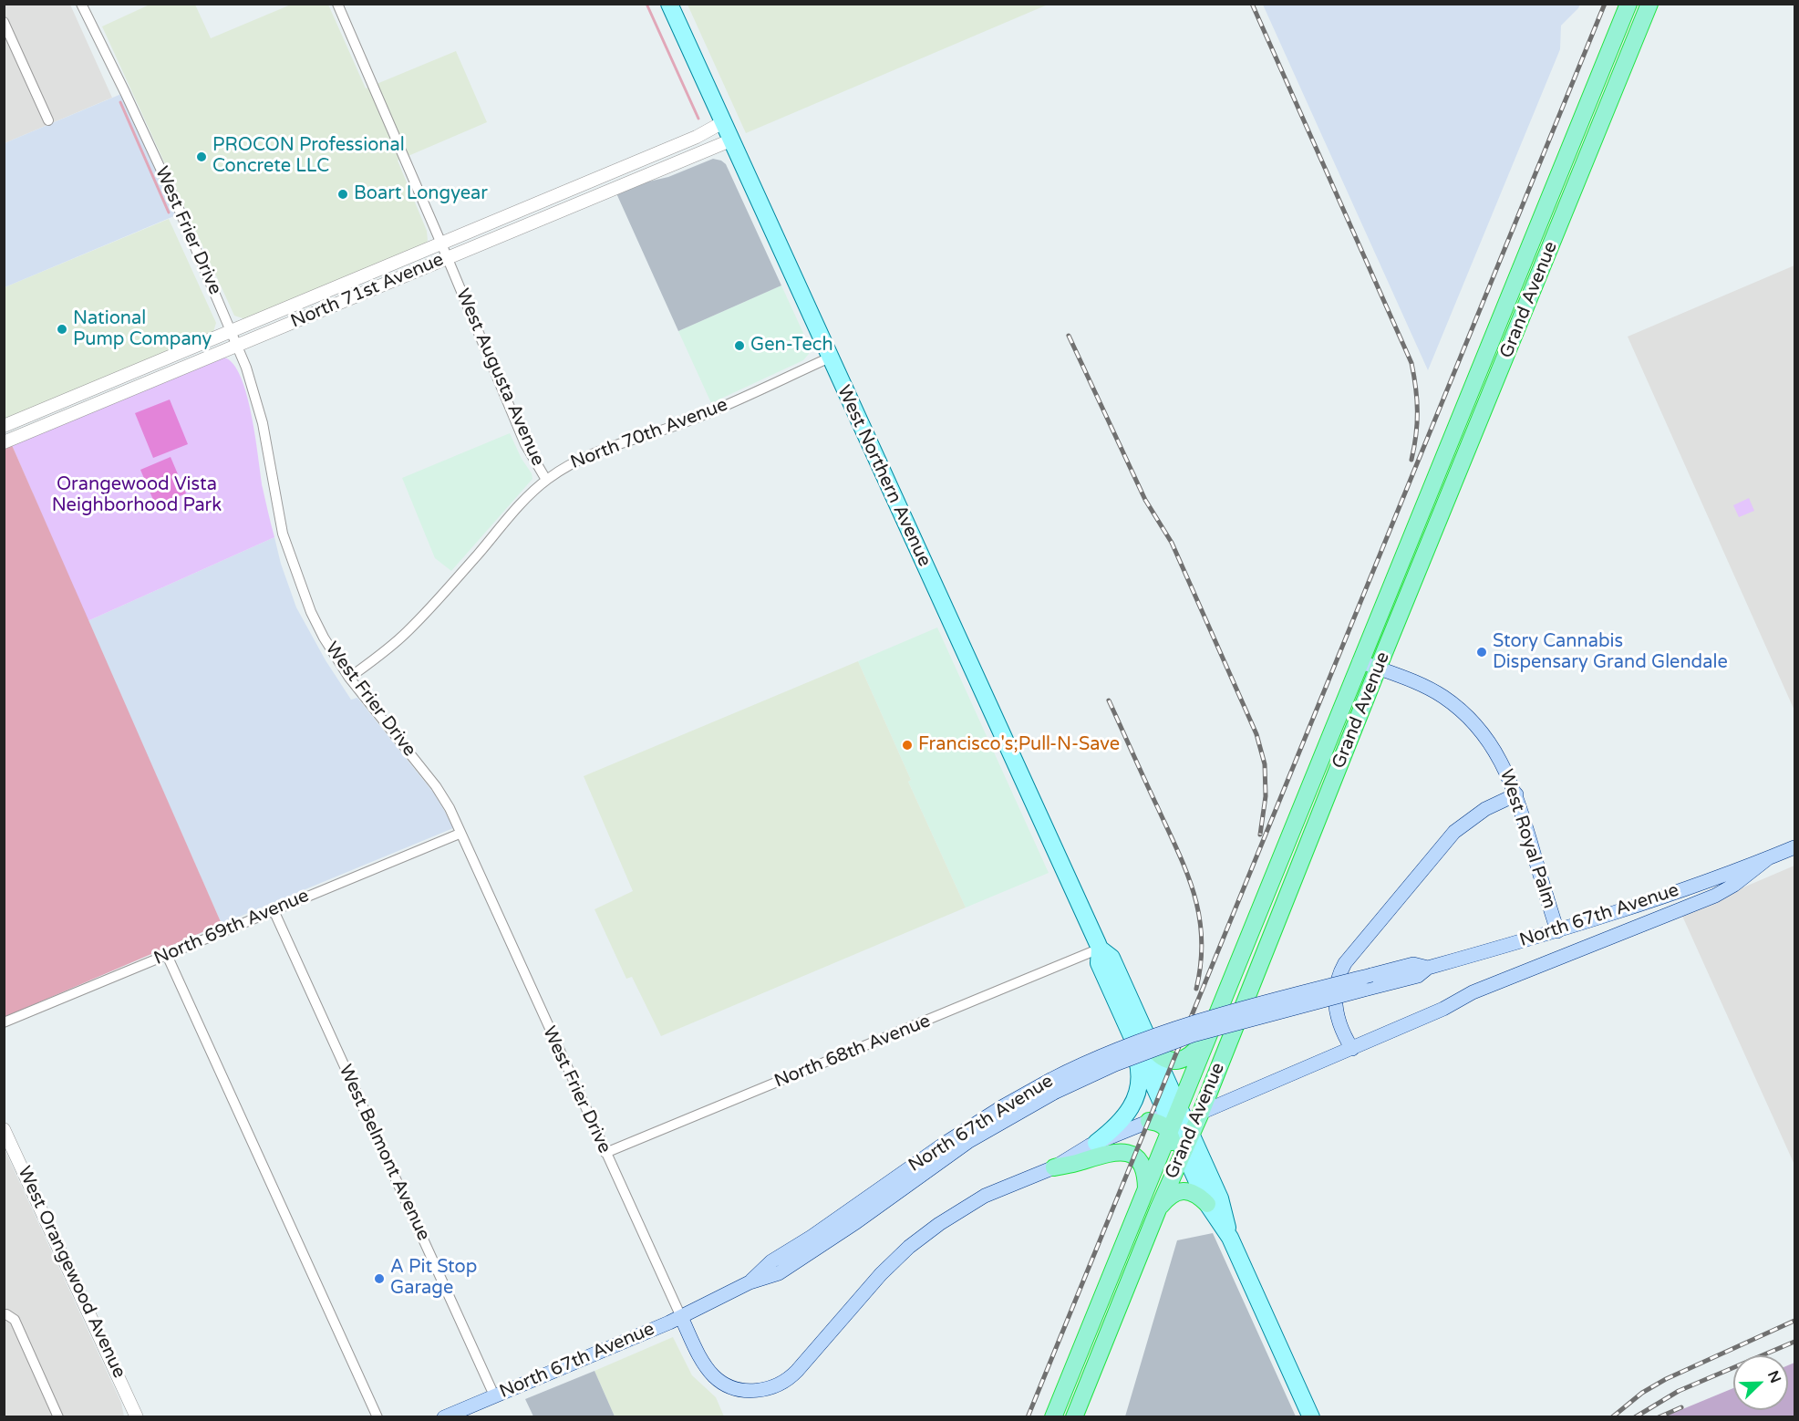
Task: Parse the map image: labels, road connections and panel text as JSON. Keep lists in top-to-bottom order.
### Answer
{
  "streets": {
    "highway": ["Grand Avenue"],
    "main road": ["West Northern Avenue", "West Royal Palm", "North 67th Avenue"],
    "street": [
      "West Frier Drive",
      "North 71st Avenue",
      "West Augusta Avenue",
      "North 70th Avenue",
      "North 69th Avenue",
      "North 68th Avenue",
      "West Belmont Avenue",
      "West Orangewood Avenue"
    ]
  },
  "crossings": [
    ["West Frier Drive", "North 71st Avenue"],
    ["West Frier Drive", "North 70th Avenue"],
    ["West Frier Drive", "North 67th Avenue"],
    ["West Frier Drive", "North 69th Avenue"],
    ["West Frier Drive", "North 68th Avenue"],
    ["North 71st Avenue", "West Augusta Avenue"],
    ["North 71st Avenue", "West Northern Avenue"],
    ["Grand Avenue", "West Northern Avenue"],
    ["Grand Avenue", "West Royal Palm"],
    ["Grand Avenue", "North 67th Avenue"],
    ["West Augusta Avenue", "North 70th Avenue"],
    ["North 70th Avenue", "West Northern Avenue"],
    ["West Northern Avenue", "North 68th Avenue"],
    ["West Royal Palm", "North 67th Avenue"],
    ["North 67th Avenue", "West Belmont Avenue"],
    ["North 69th Avenue", "West Belmont Avenue"]
  ],
  "parks": ["Orangewood Vista Neighborhood Park"],
  "places": [
    "PROCON Professional Concrete LLC",
    "Boart Longyear",
    "National Pump Company",
    "Gen-Tech",
    "Story Cannabis Dispensary Grand Glendale",
    "Francisco's;Pull-N-Save",
    "A Pit Stop Garage"
  ],
  "north": "top right"
}
